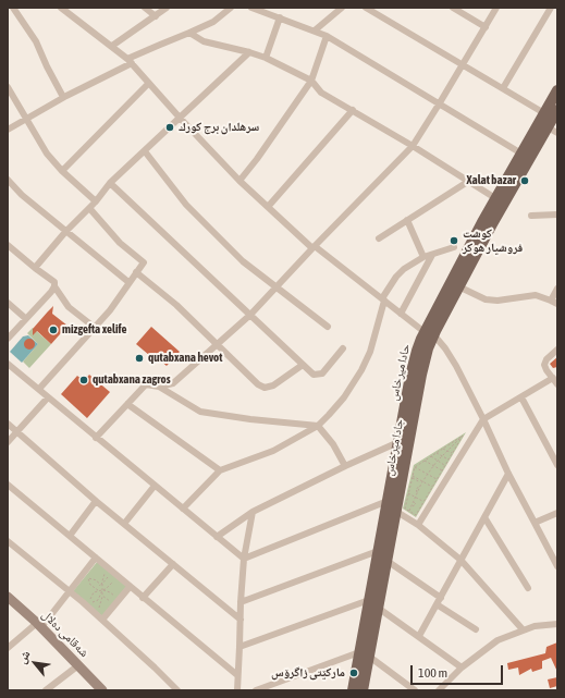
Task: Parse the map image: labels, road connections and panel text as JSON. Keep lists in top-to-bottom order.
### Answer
{
  "streets": {
    "main road": ["حادا ميرخاس", "جادا ميرخاس", "شەقامی دەلال"]
  },
  "crossings": [
    ["حادا ميرخاس", "جادا ميرخاس"]
  ],
  "places": [
    "سرهلدان برج كورك",
    "Xalat bazar",
    "كوشت فروشيار هوكر",
    "mizgefta xelife",
    "qutabxana hevot",
    "qutabxana zagros",
    "مارکێتی زاگرۆس"
  ],
  "scale_bar": "100 m",
  "north": "top left"
}
